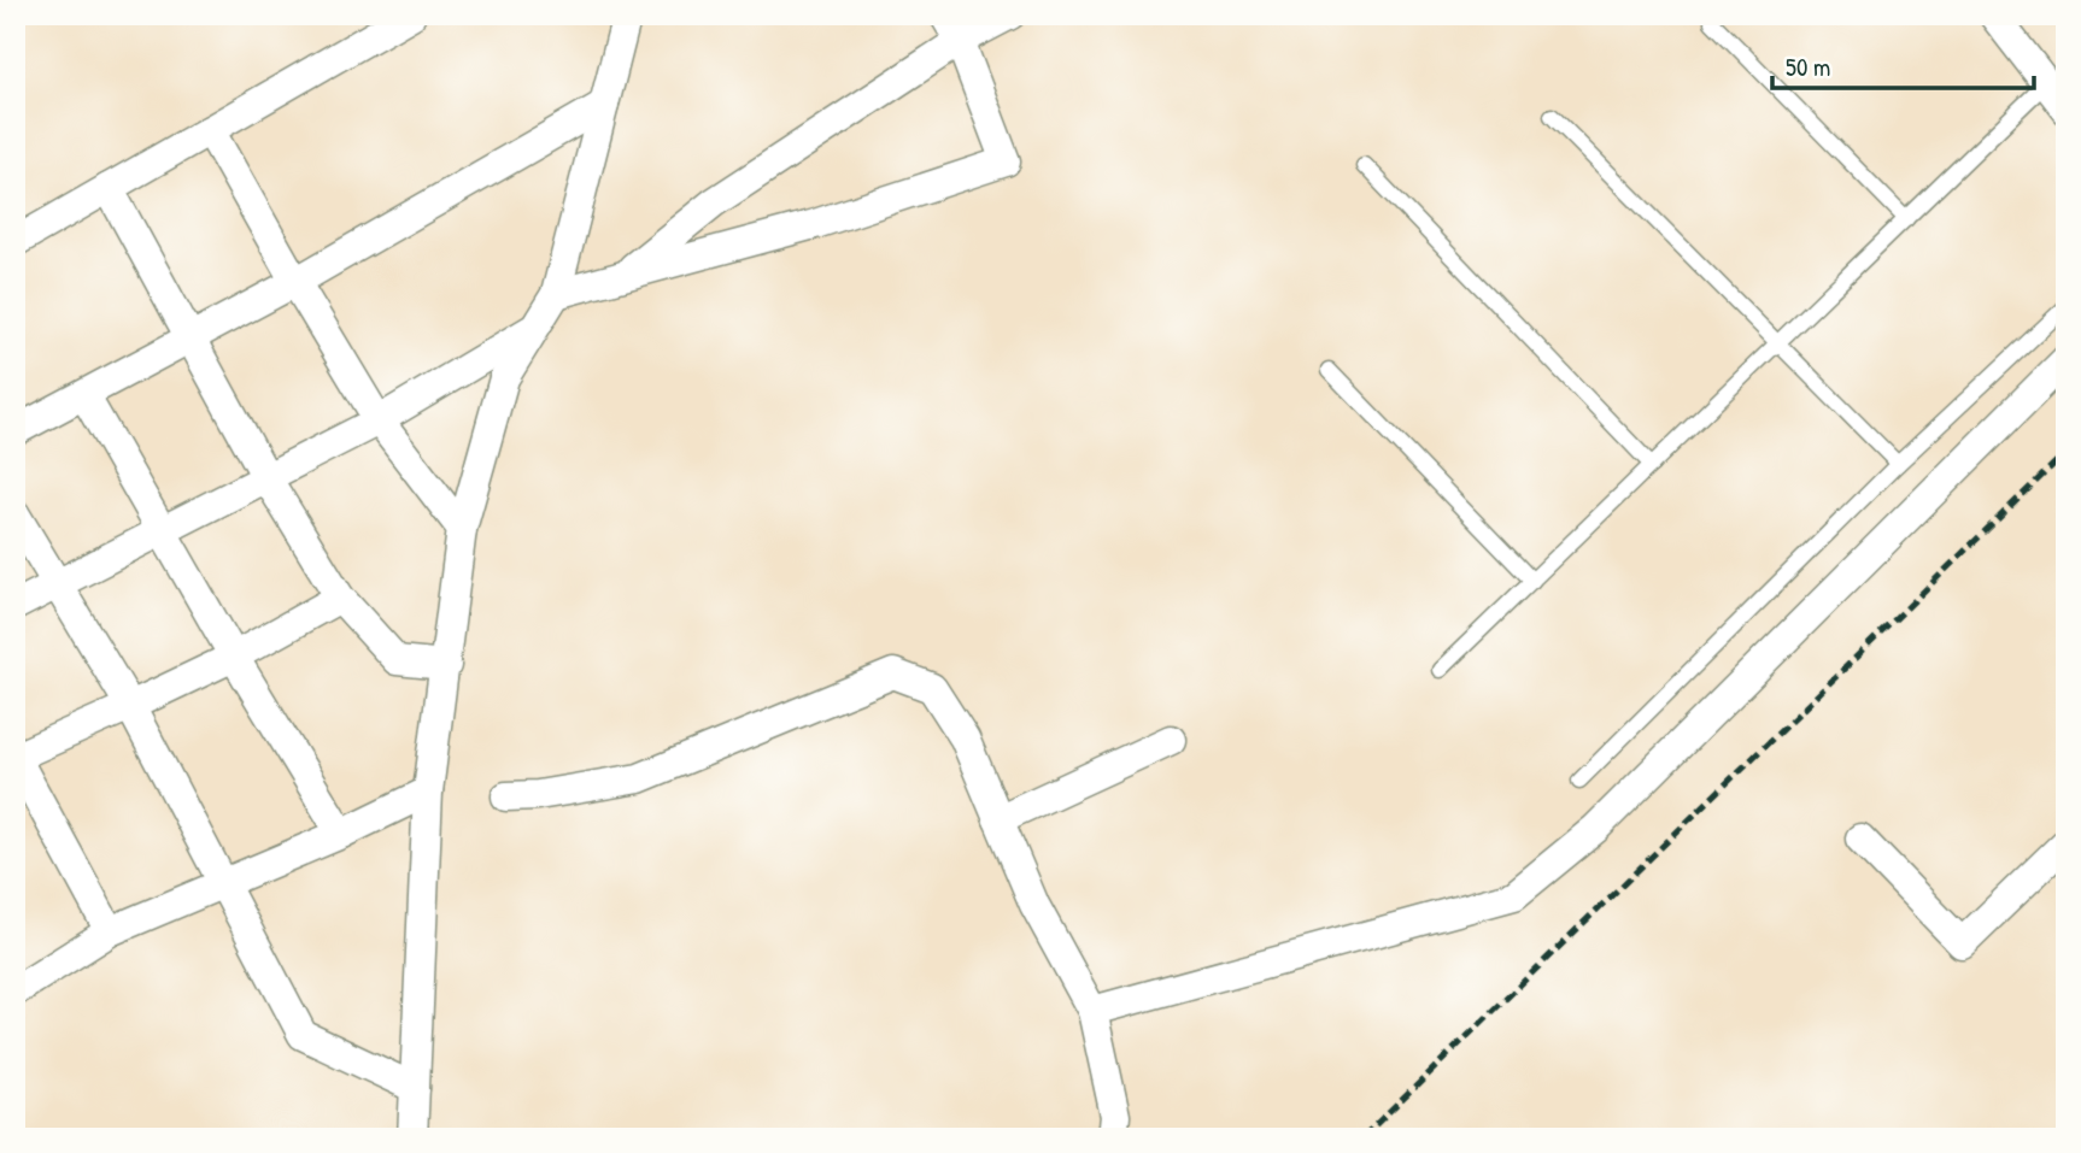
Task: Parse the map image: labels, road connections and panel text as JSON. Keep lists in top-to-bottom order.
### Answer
{
  "scale_bar": "50 m"
}
